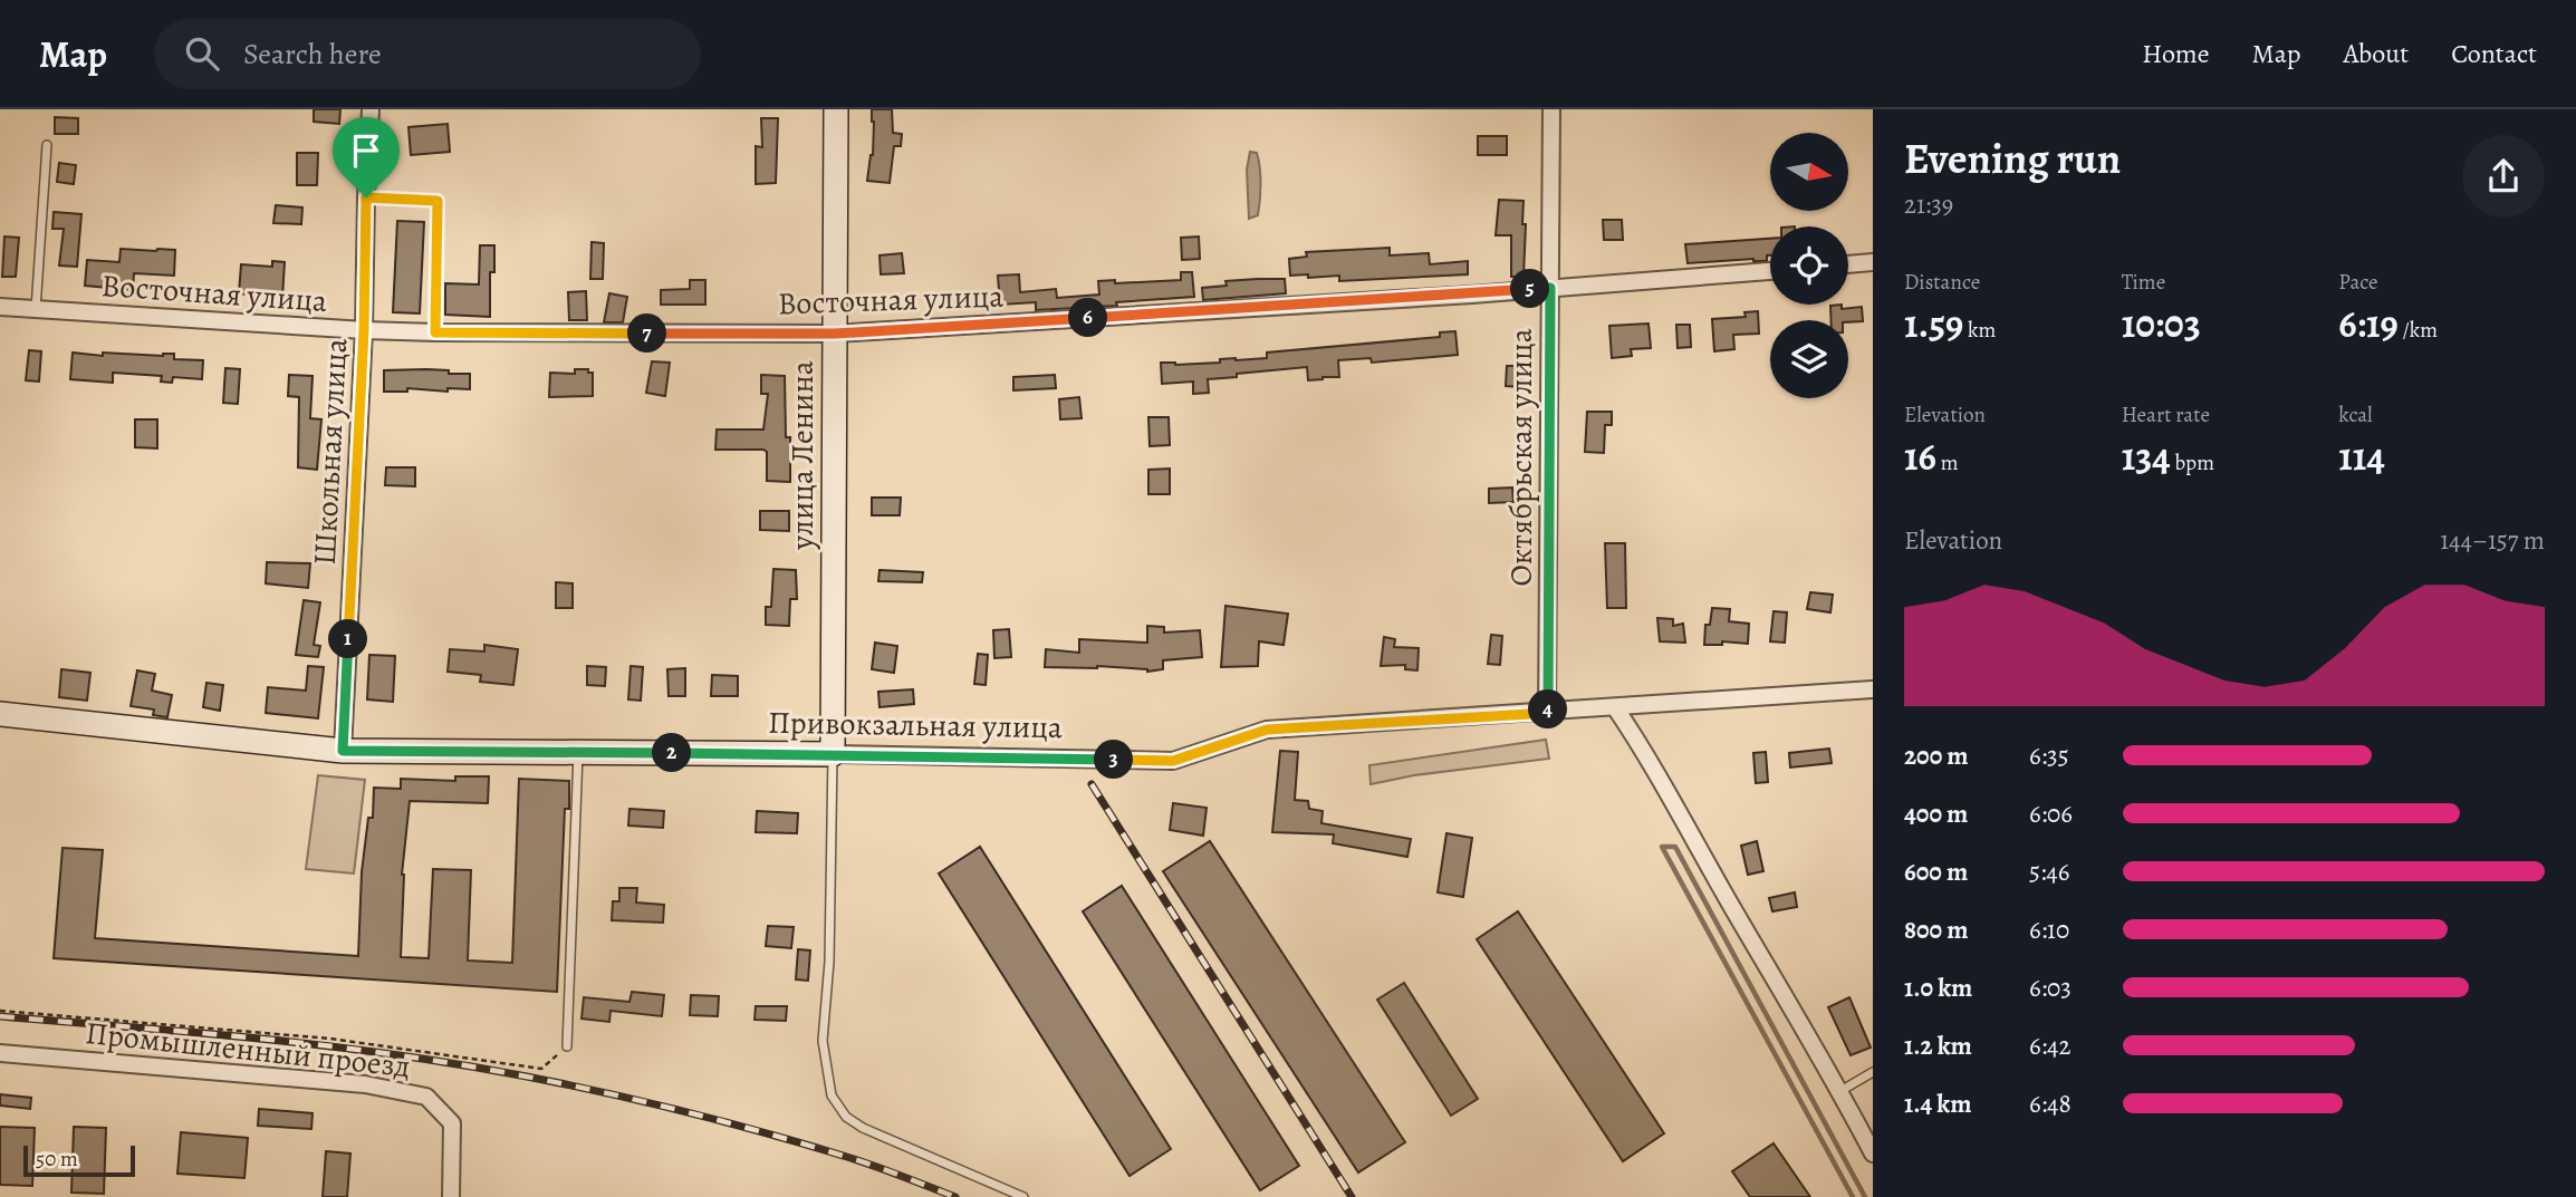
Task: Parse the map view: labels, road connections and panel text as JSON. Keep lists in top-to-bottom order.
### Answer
{
  "streets": {
    "street": [
      "Восточная улица",
      "Школьная улица",
      "улица Ленина",
      "Октябрьская улица",
      "Привокзальная улица",
      "Промышленный проезд"
    ]
  },
  "crossings": [
    ["Восточная улица", "Школьная улица"],
    ["Восточная улица", "улица Ленина"],
    ["Восточная улица", "Октябрьская улица"],
    ["Школьная улица", "Привокзальная улица"],
    ["улица Ленина", "Привокзальная улица"],
    ["Октябрьская улица", "Привокзальная улица"]
  ],
  "scale_bar": "50 m",
  "north": "right",
  "page": {
    "header": "Map",
    "search": "Search here",
    "nav": [
      "Home",
      "Map",
      "About",
      "Contact"
    ],
    "heading": ["Evening run", "21:39"],
    "stats": [
      ["Distance", "1.59 km"],
      ["Time", "10:03"],
      ["Pace", "6:19 /km"],
      ["Elevation", "16 m"],
      ["Heart rate", "134 bpm"],
      ["kcal", "114"]
    ],
    "pins": [
      "5",
      "6",
      "7",
      "1",
      "4",
      "2",
      "3"
    ],
    "chart": ["Elevation", "144–157 m"],
    "list": [
      {
        "name": "200 m",
        "note": "6:35"
      },
      {
        "name": "400 m",
        "note": "6:06"
      },
      {
        "name": "600 m",
        "note": "5:46"
      },
      {
        "name": "800 m",
        "note": "6:10"
      },
      {
        "name": "1.0 km",
        "note": "6:03"
      },
      {
        "name": "1.2 km",
        "note": "6:42"
      },
      {
        "name": "1.4 km",
        "note": "6:48"
      }
    ],
    "scale": "50 m"
  }
}
